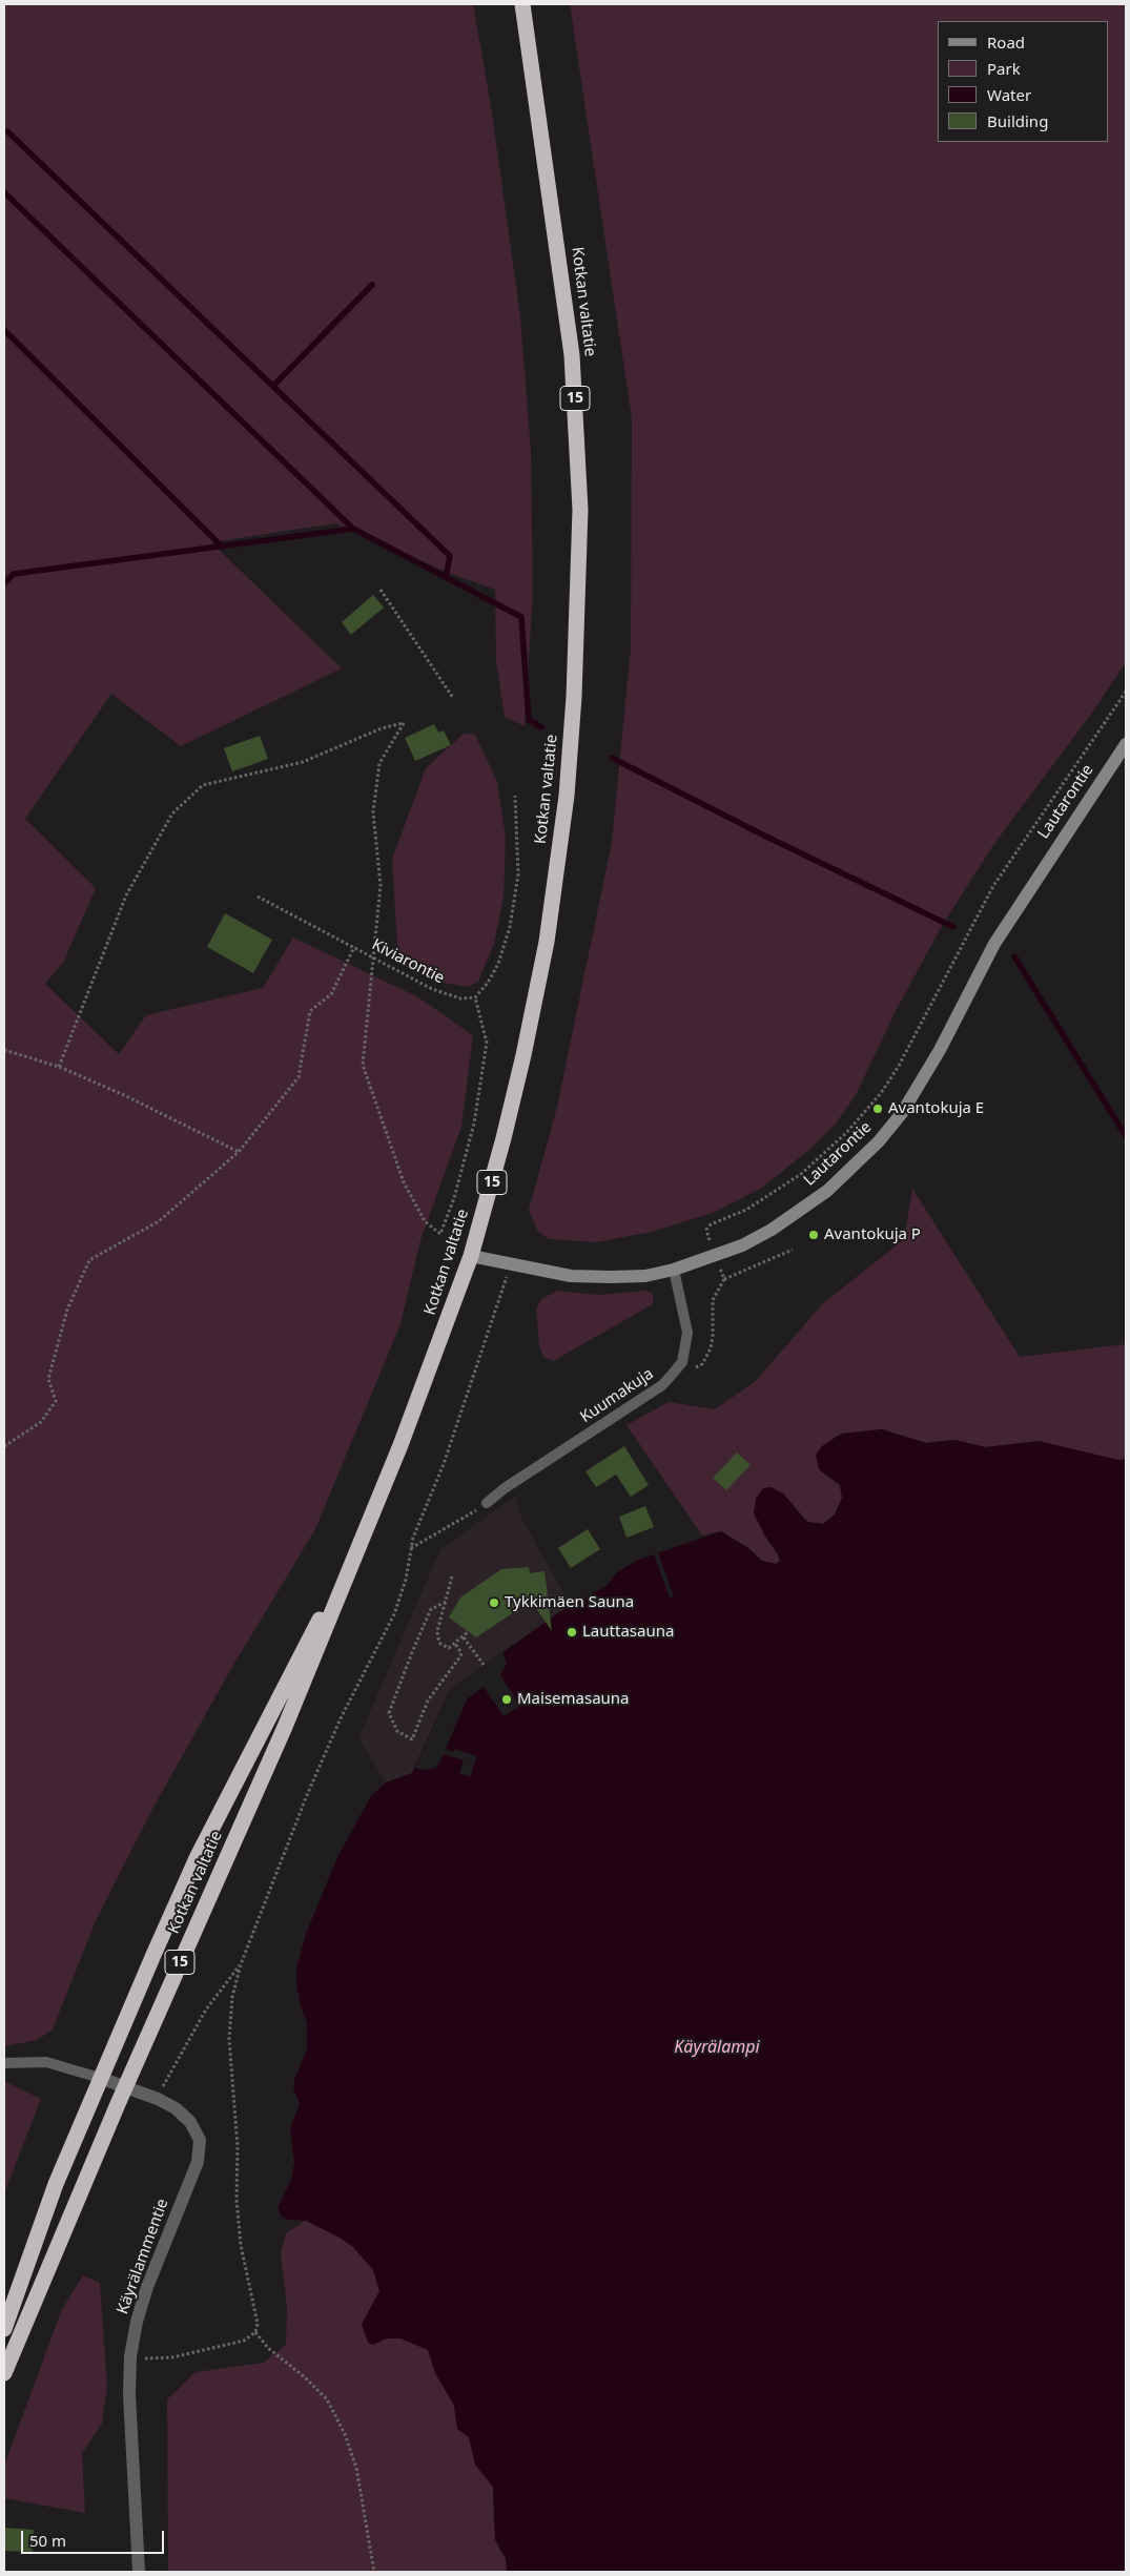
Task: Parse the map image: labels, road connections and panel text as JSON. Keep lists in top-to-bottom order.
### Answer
{
  "streets": {
    "highway": ["Kotkan valtatie", "15"],
    "street": ["Lautarontie", "Käyrälammentie"],
    "lane": ["Kuumakuja"],
    "path": ["Kiviarontie"]
  },
  "crossings": [
    ["Kotkan valtatie", "Lautarontie"],
    ["Kotkan valtatie", "Käyrälammentie"],
    ["Lautarontie", "Kuumakuja"]
  ],
  "water": ["Käyrälampi"],
  "places": [
    "Avantokuja E",
    "Avantokuja P",
    "Tykkimäen Sauna",
    "Lauttasauna",
    "Maisemasauna"
  ],
  "legend": [
    "Road",
    "Park",
    "Water",
    "Building"
  ],
  "scale_bar": "50 m"
}
